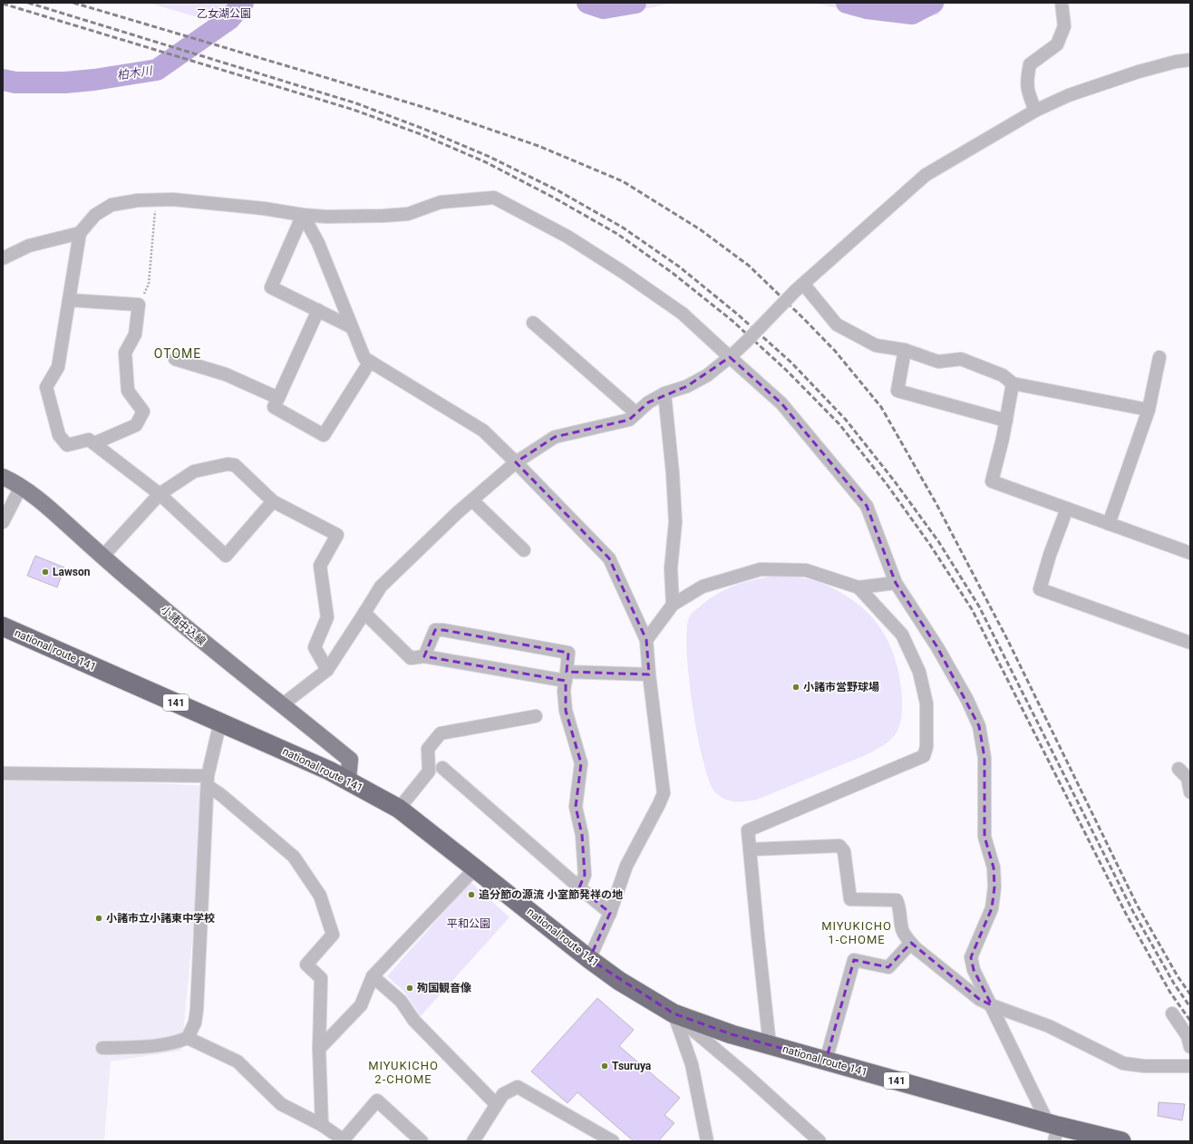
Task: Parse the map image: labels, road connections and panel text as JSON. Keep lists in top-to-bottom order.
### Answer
{
  "streets": {
    "highway": ["national route 141", "141"],
    "main road": ["小諸中込線"]
  },
  "crossings": [
    ["小諸中込線", "national route 141"]
  ],
  "districts": ["OTOME", "MIYUKICHO 1-CHOME", "MIYUKICHO 2-CHOME"],
  "water": ["柏木川"],
  "parks": ["乙女湖公園", "平和公園"],
  "places": [
    "Lawson",
    "小諸市営野球場",
    "追分節の源流 小室節発祥の地",
    "小諸市立小諸東中学校",
    "殉国観音像",
    "Tsuruya"
  ]
}
